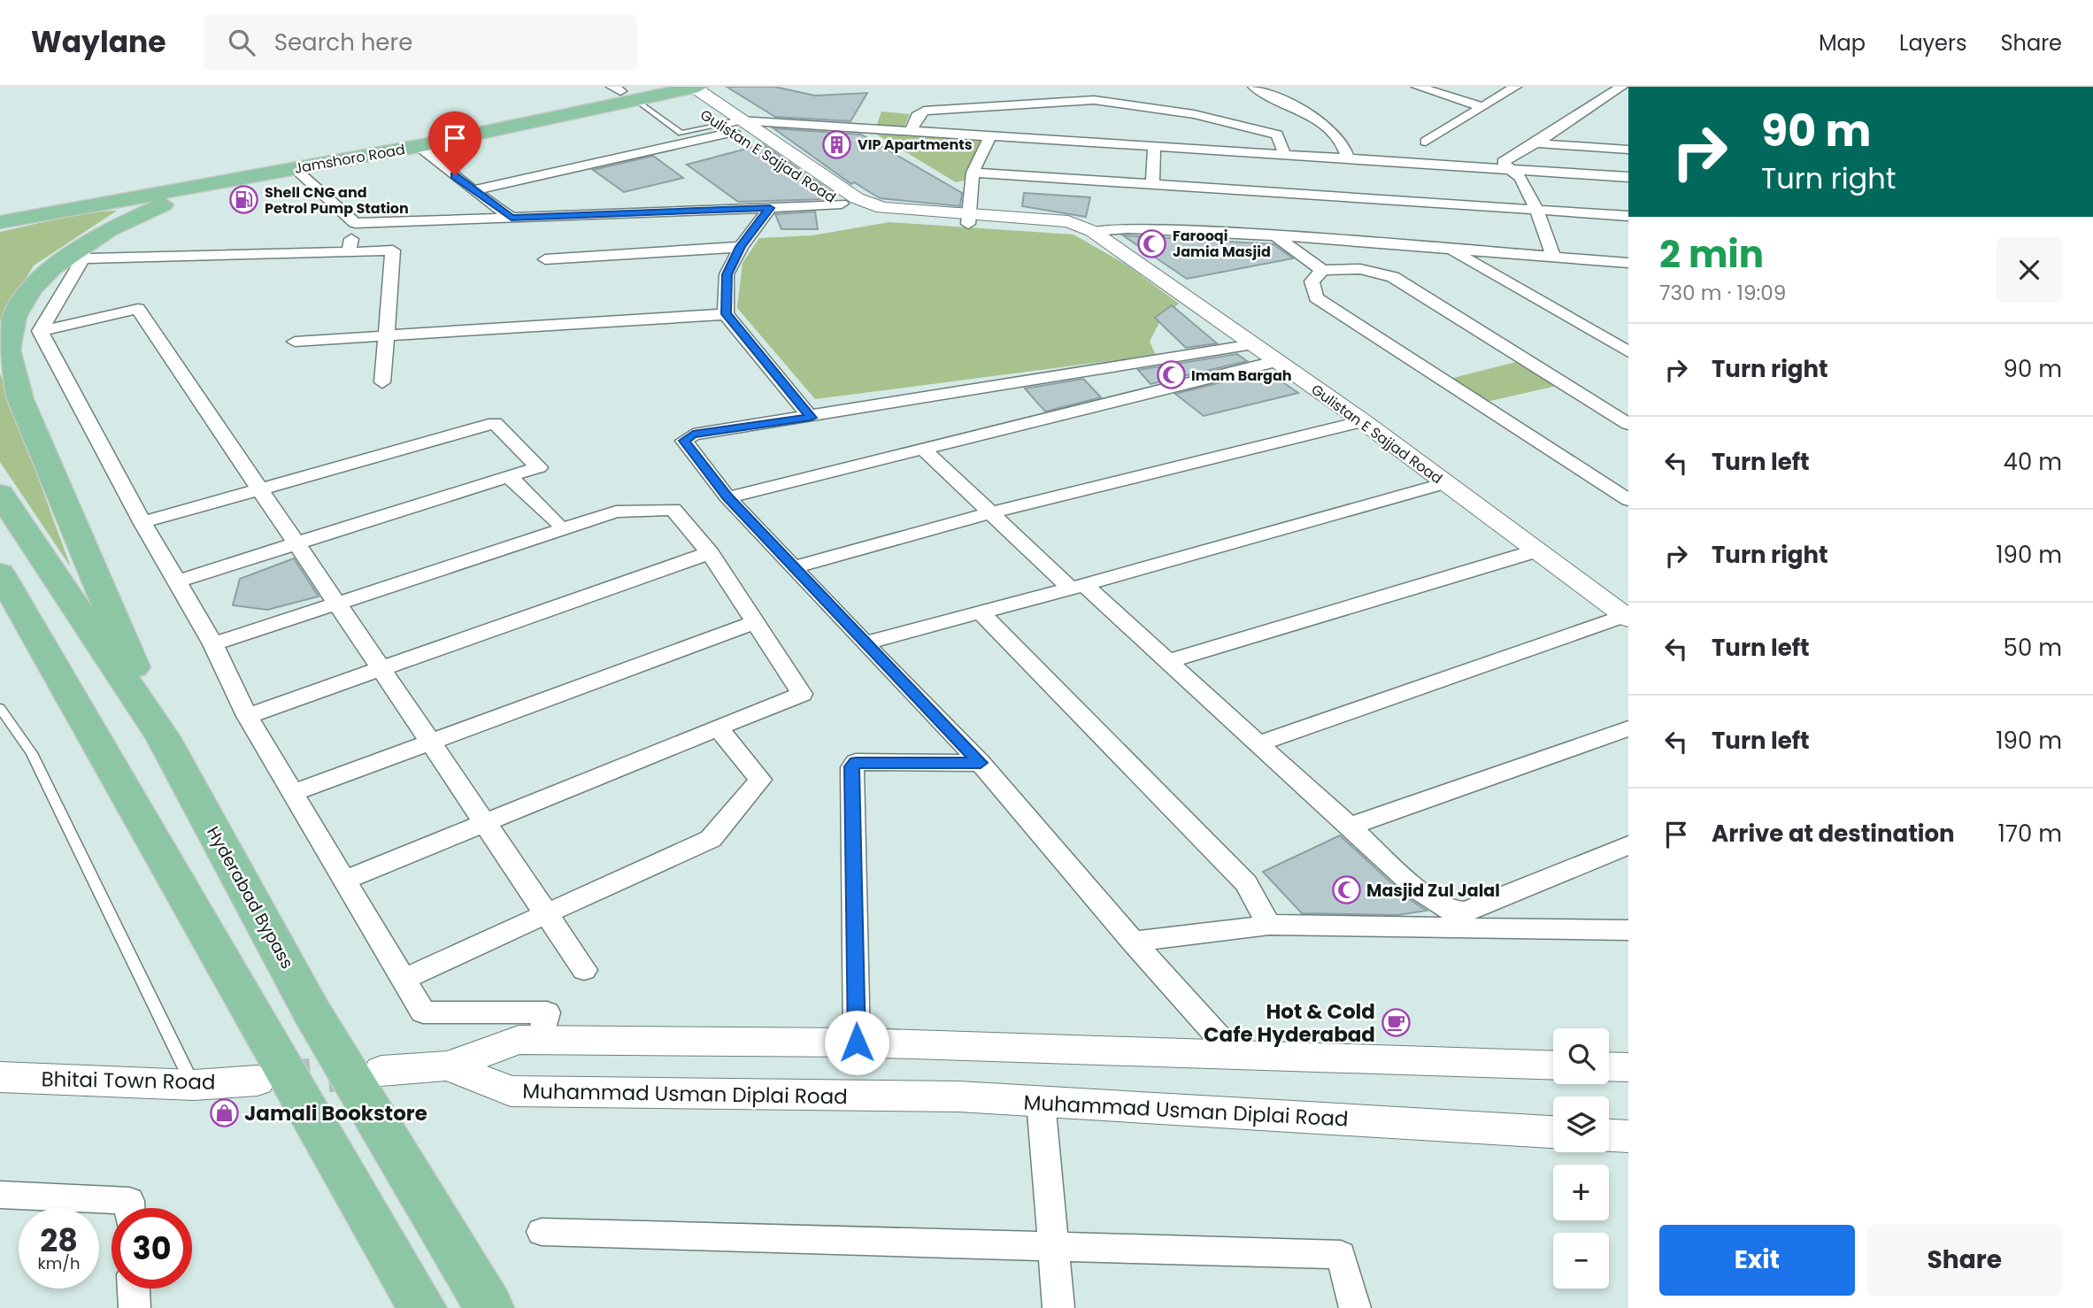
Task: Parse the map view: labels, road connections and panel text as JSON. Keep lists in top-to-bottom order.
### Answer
{
  "streets": {
    "highway": ["Jamshoro Road", "Hyderabad Bypass"],
    "street": ["Gulistan E Sajjad Road", "Bhitai Town Road", "Muhammad Usman Diplai Road"]
  },
  "crossings": [
    ["Gulistan E Sajjad Road", "Jamshoro Road"]
  ],
  "places": {
    "building": ["VIP Apartments"],
    "fuel station": ["Shell CNG and Petrol Pump Station"],
    "mosque": ["Farooqi Jamia Masjid", "Imam Bargah", "Masjid Zul Jalal"],
    "cafe": ["Hot & Cold Cafe Hyderabad"],
    "shop": ["Jamali Bookstore"]
  },
  "page": {
    "header": "Waylane",
    "search": "Search here",
    "nav": ["Map", "Layers", "Share"],
    "turn": ["90 m", "Turn right"],
    "heading": ["2 min", "730 m · 19:09"],
    "list": [
      {
        "name": "Turn right",
        "value": "90 m"
      },
      {
        "name": "Turn left",
        "value": "40 m"
      },
      {
        "name": "Turn right",
        "value": "190 m"
      },
      {
        "name": "Turn left",
        "value": "50 m"
      },
      {
        "name": "Turn left",
        "value": "190 m"
      },
      {
        "name": "Arrive at destination",
        "value": "170 m"
      }
    ],
    "map_buttons": ["+", "−"],
    "speed": "28 km/h",
    "limit": "30",
    "buttons": ["Exit", "Share"]
  }
}
